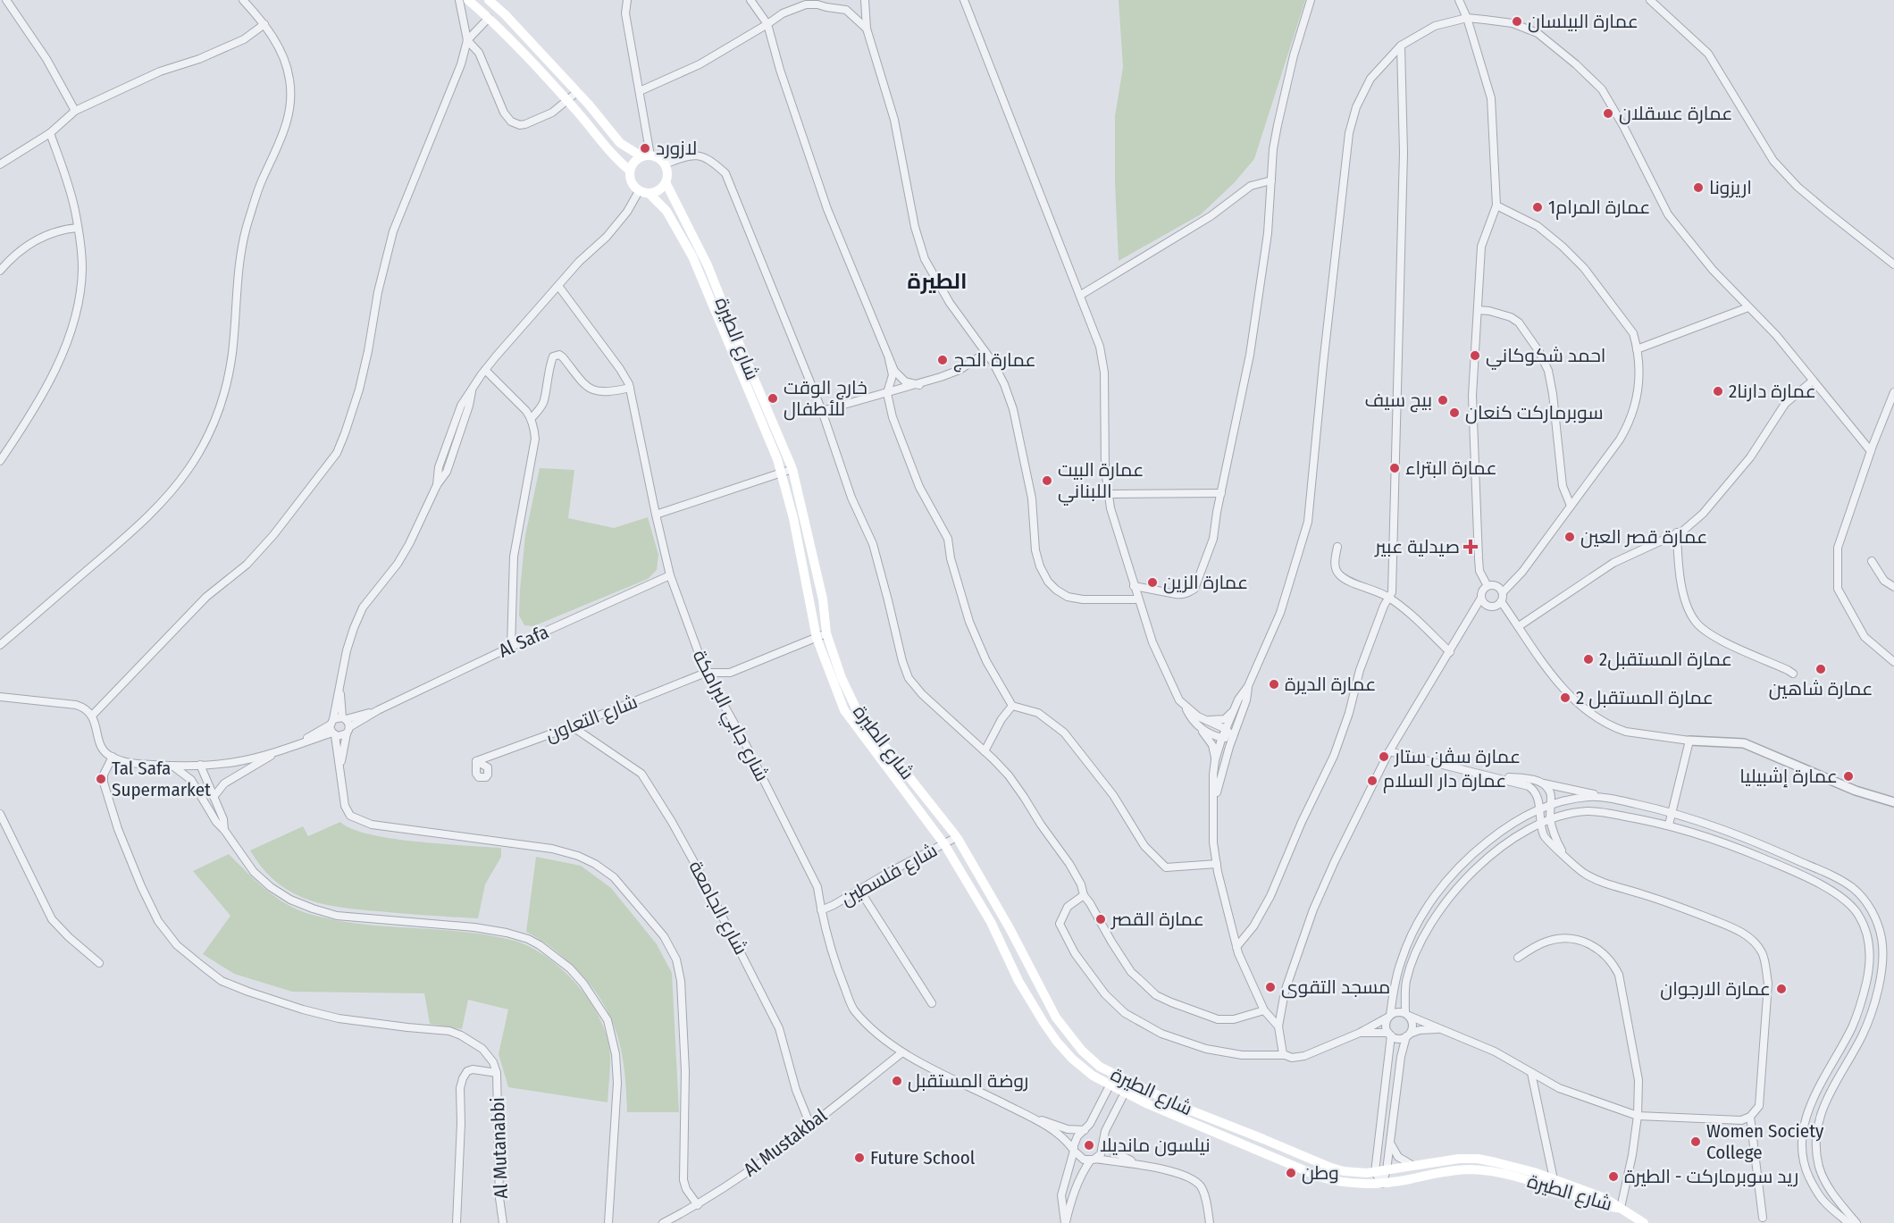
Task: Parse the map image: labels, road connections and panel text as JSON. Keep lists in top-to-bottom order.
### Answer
{
  "streets": {
    "main road": ["شارع الطيرة"],
    "street": [
      "Al Safa",
      "شارع جابي البرامكة",
      "شارع التعاون",
      "شارع فلسطين",
      "شارع الجامعة",
      "Al Mustakbal",
      "Al Mutanabbi"
    ]
  },
  "crossings": [
    ["شارع الطيرة", "شارع التعاون"],
    ["شارع الطيرة", "شارع فلسطين"],
    ["Al Safa", "شارع جابي البرامكة"],
    ["شارع جابي البرامكة", "شارع التعاون"],
    ["شارع جابي البرامكة", "شارع فلسطين"],
    ["شارع جابي البرامكة", "Al Mustakbal"],
    ["شارع التعاون", "شارع الجامعة"],
    ["شارع الجامعة", "Al Mustakbal"]
  ],
  "districts": ["الطيرة"],
  "places": {
    "other": [
      "عمارة البيلسان",
      "عمارة عسقلان",
      "لازورد",
      "اريزونا",
      "عمارة المرام1",
      "احمد شكوكاني",
      "عمارة الحج",
      "عمارة دارنا2",
      "خارج الوقت للأطفال",
      "بيج سيف",
      "سوبرماركت كنعان",
      "عمارة البتراء",
      "عمارة البيت اللبناني",
      "عمارة قصر العين",
      "عمارة الزين",
      "عمارة المستقبل2",
      "عمارة شاهين",
      "عمارة الديرة",
      "عمارة المستقبل 2",
      "عمارة سڤن ستار",
      "عمارة إشبيليا",
      "Tal Safa Supermarket",
      "عمارة دار السلام",
      "عمارة القصر",
      "مسجد التقوى",
      "عمارة الارجوان",
      "روضة المستقبل",
      "Women Society College",
      "نيلسون مانديلا",
      "Future School",
      "وطن",
      "ريد سوبرماركت - الطيرة"
    ],
    "health": ["صيدلية عبير"]
  }
}
